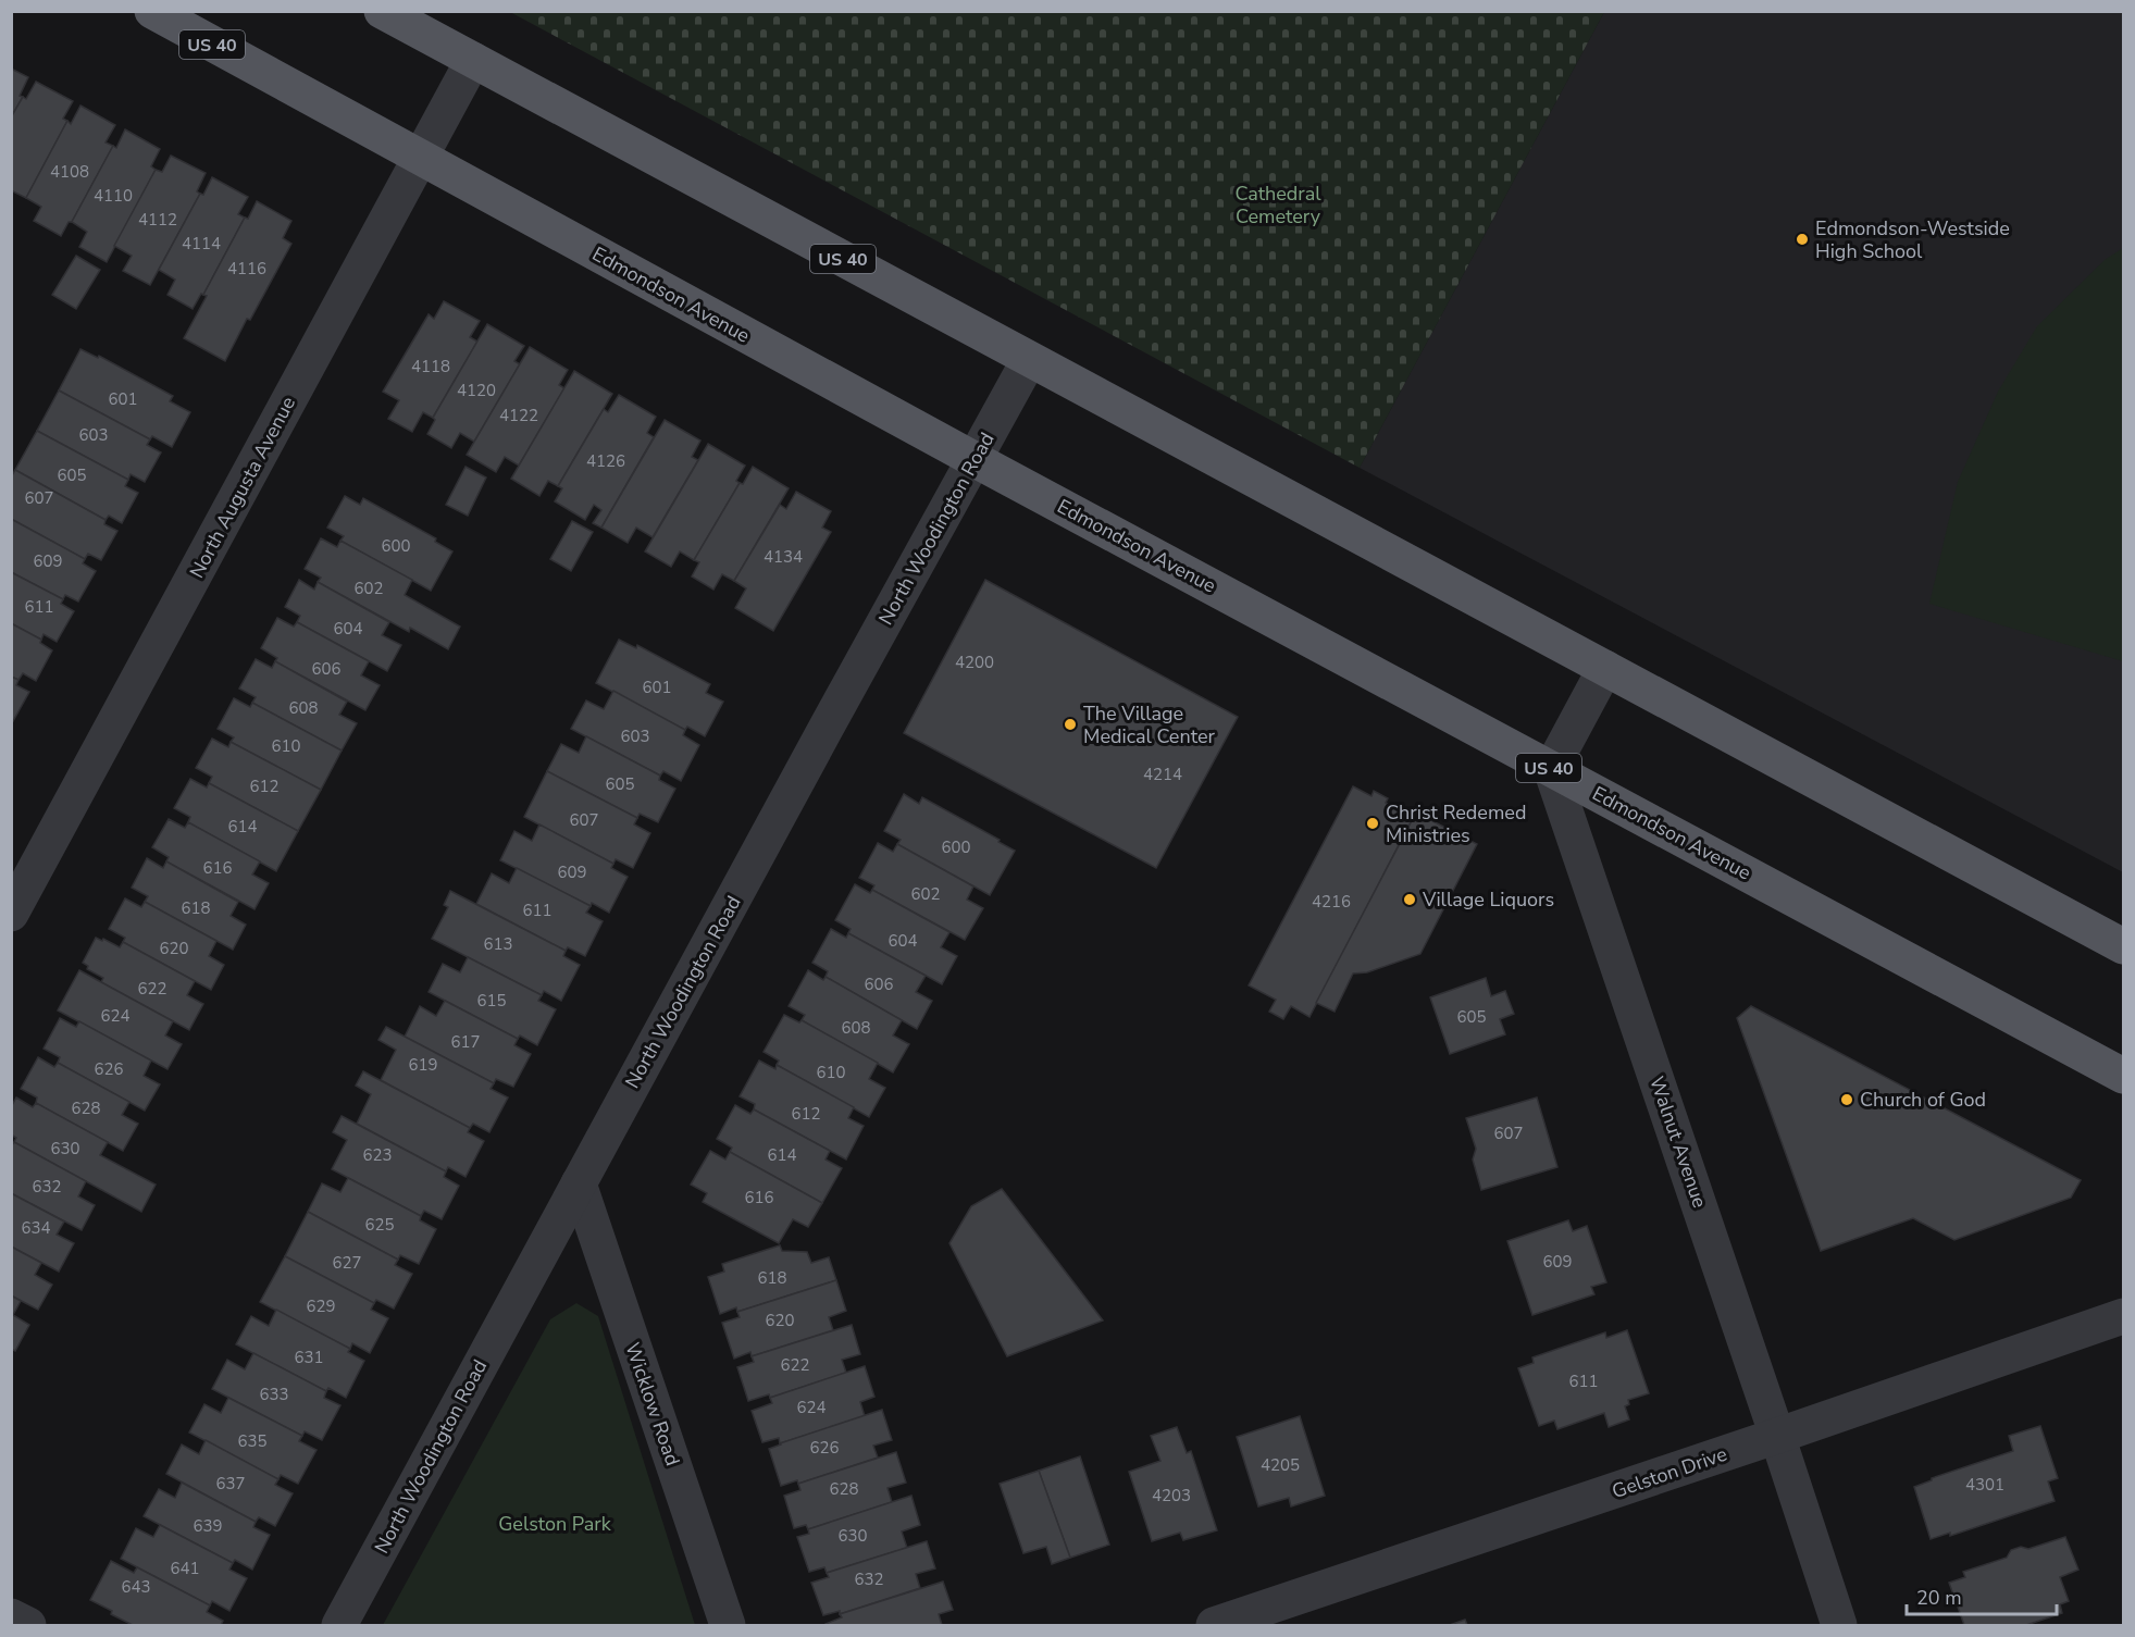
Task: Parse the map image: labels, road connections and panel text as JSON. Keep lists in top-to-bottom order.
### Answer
{
  "streets": {
    "main road": ["US 40", "Edmondson Avenue"],
    "street": [
      "North Augusta Avenue",
      "North Woodington Road",
      "Walnut Avenue",
      "Wicklow Road",
      "Gelston Drive"
    ]
  },
  "crossings": [
    ["US 40", "North Augusta Avenue"],
    ["US 40", "North Woodington Road"],
    ["Edmondson Avenue", "North Augusta Avenue"],
    ["Edmondson Avenue", "North Woodington Road"],
    ["Edmondson Avenue", "Walnut Avenue"],
    ["North Woodington Road", "Wicklow Road"],
    ["Walnut Avenue", "Gelston Drive"]
  ],
  "parks": ["Cathedral Cemetery", "Gelston Park"],
  "places": [
    "Edmondson-Westside High School",
    "The Village Medical Center",
    "Christ Redemed Ministries",
    "Village Liquors",
    "Church of God"
  ],
  "house_numbers": [
    "4108",
    "4110",
    "4112",
    "4114",
    "4116",
    "4118",
    "4120",
    "601",
    "4122",
    "603",
    "4126",
    "605",
    "607",
    "600",
    "4134",
    "609",
    "602",
    "611",
    "604",
    "4200",
    "606",
    "601",
    "608",
    "603",
    "610",
    "4214",
    "605",
    "612",
    "607",
    "614",
    "600",
    "616",
    "609",
    "602",
    "4216",
    "618",
    "611",
    "604",
    "613",
    "620",
    "606",
    "622",
    "615",
    "624",
    "605",
    "608",
    "617",
    "619",
    "626",
    "610",
    "628",
    "612",
    "607",
    "630",
    "623",
    "614",
    "632",
    "616",
    "625",
    "634",
    "609",
    "627",
    "618",
    "629",
    "620",
    "631",
    "622",
    "611",
    "633",
    "624",
    "635",
    "626",
    "4205",
    "637",
    "4301",
    "628",
    "4203",
    "639",
    "630",
    "641",
    "632",
    "643"
  ],
  "scale_bar": "20 m"
}
